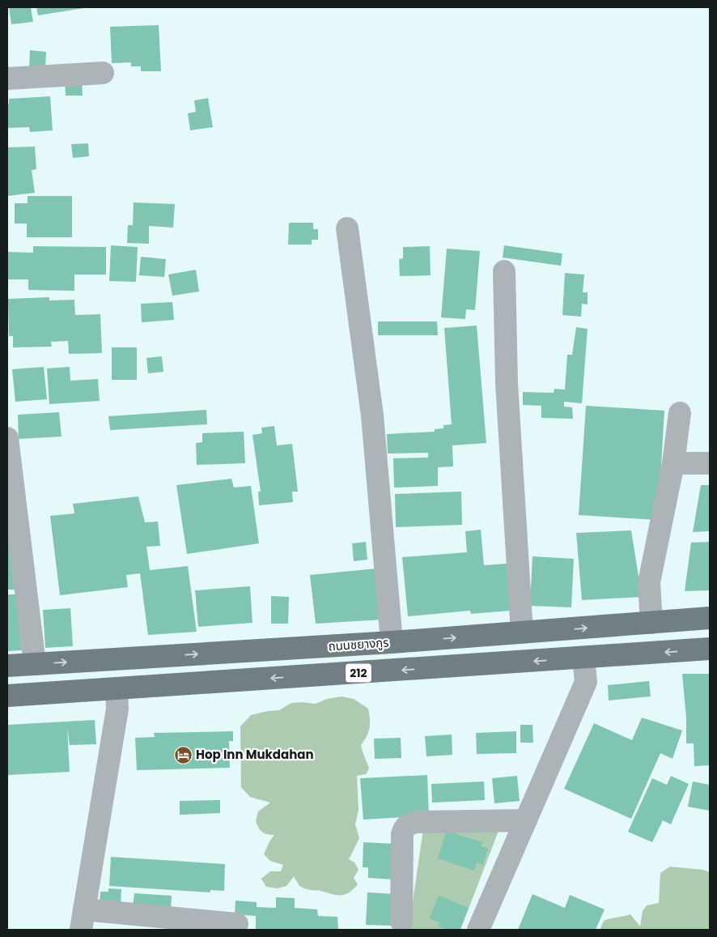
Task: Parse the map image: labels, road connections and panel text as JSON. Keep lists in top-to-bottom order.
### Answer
{
  "streets": {
    "main road": ["ถนนชยางกูร", "212"]
  },
  "places": {
    "hotel": ["Hop Inn Mukdahan"]
  }
}
